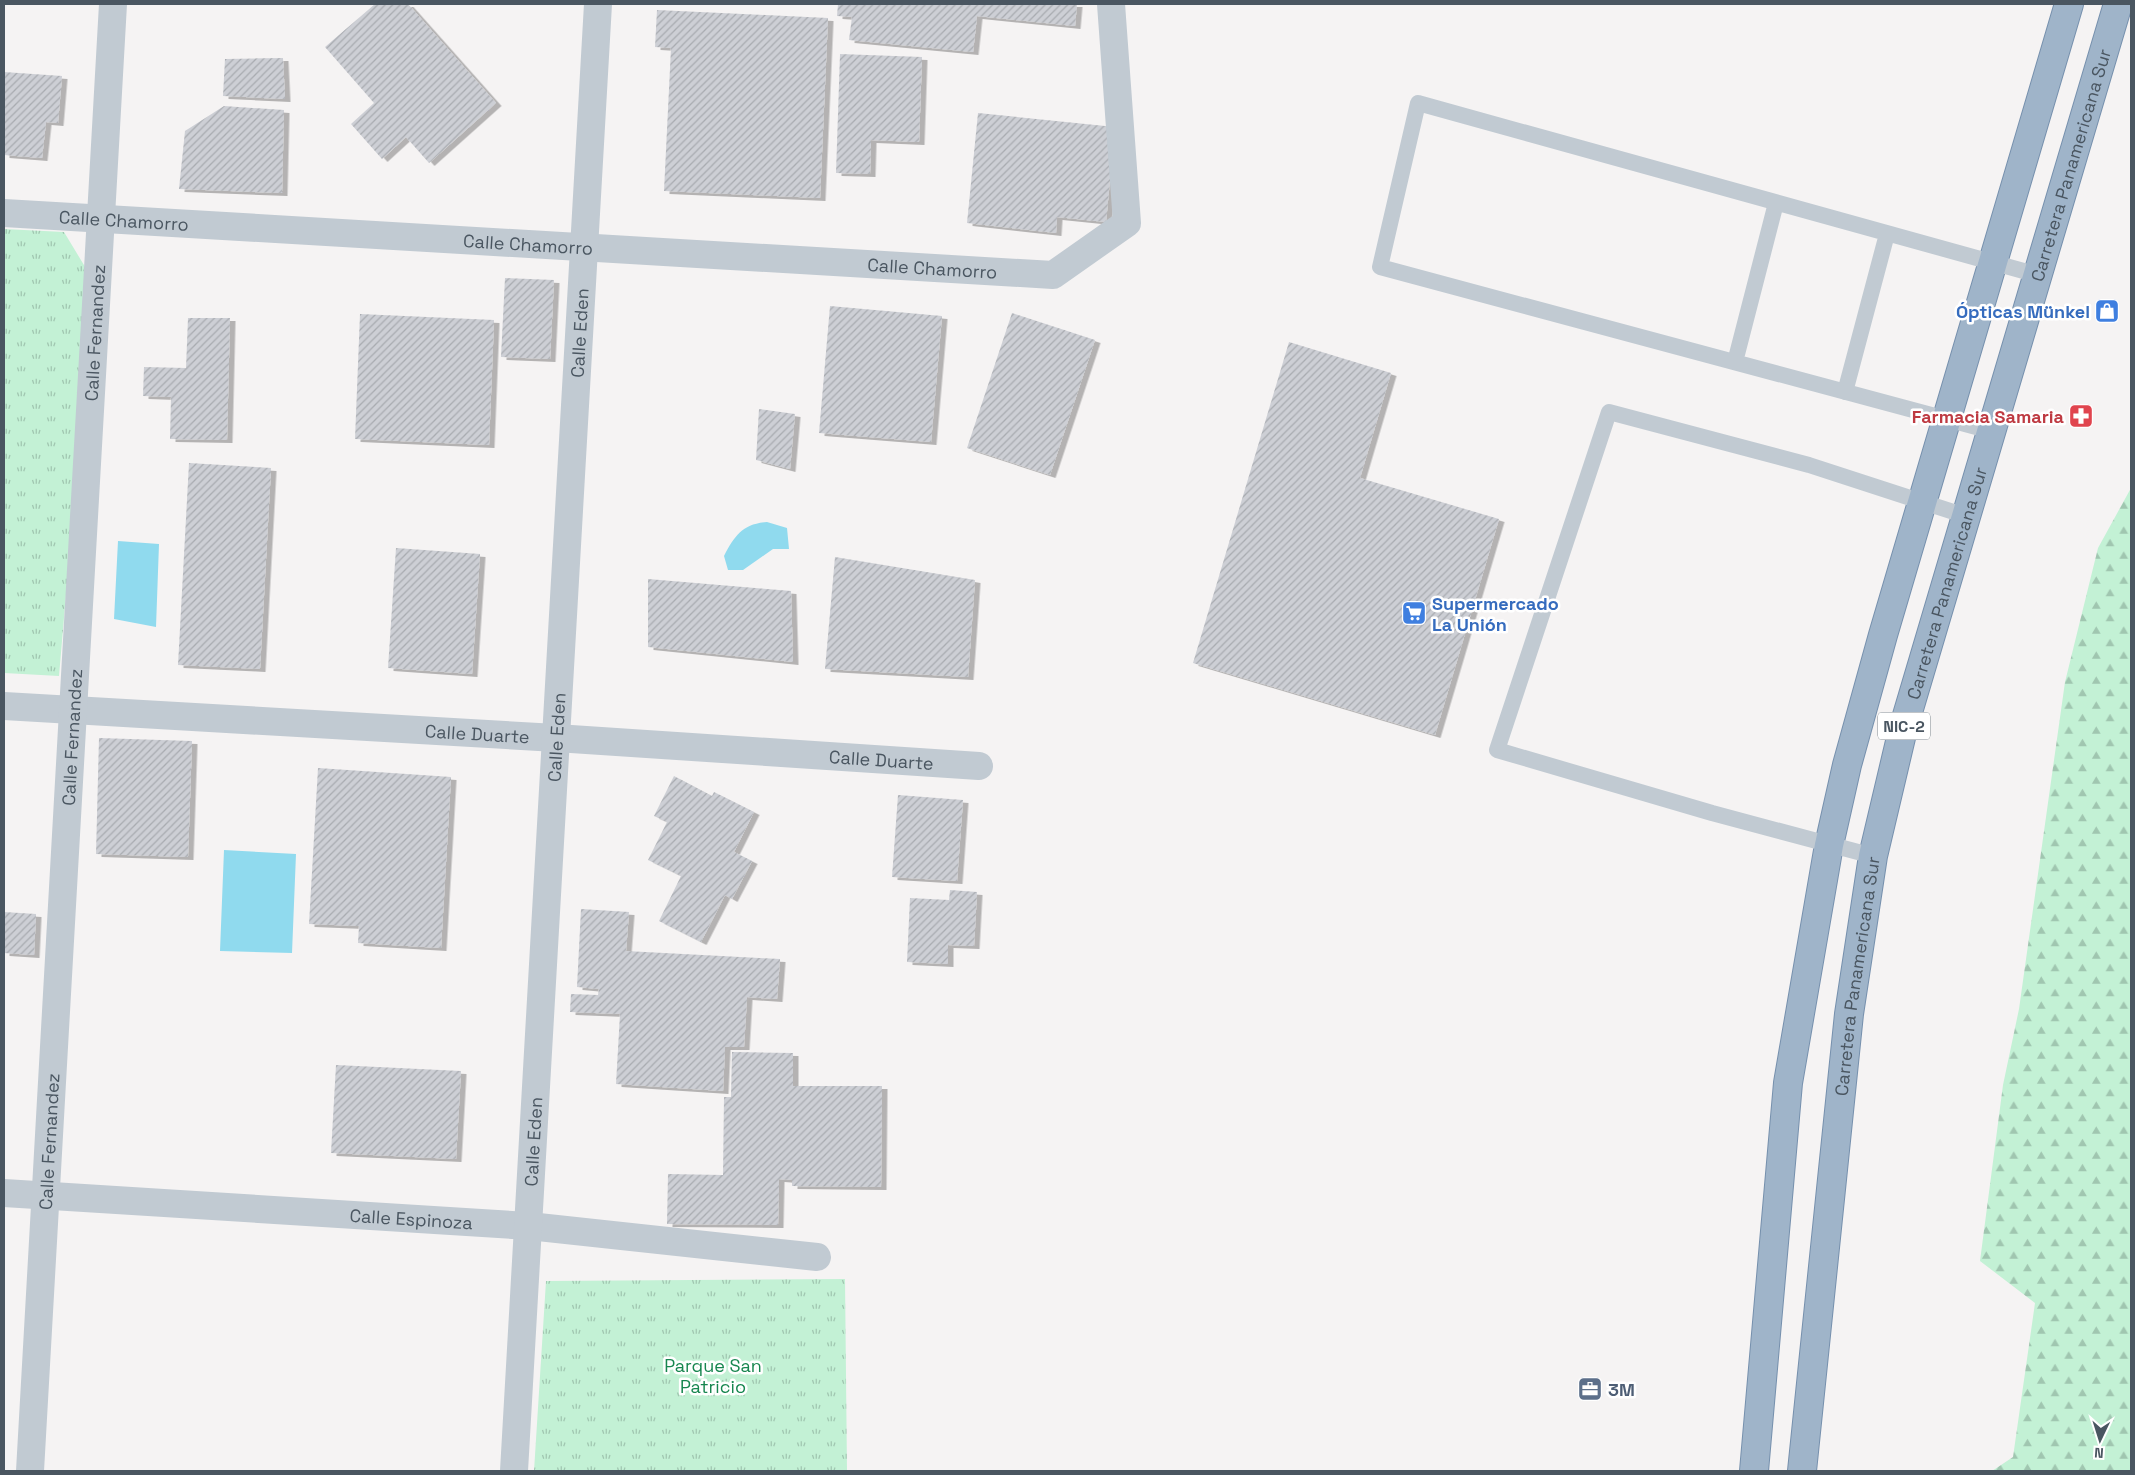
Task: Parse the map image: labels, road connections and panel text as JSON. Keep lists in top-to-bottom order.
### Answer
{
  "streets": {
    "highway": ["Carretera Panamericana Sur", "NIC-2"],
    "street": [
      "Calle Chamorro",
      "Calle Fernandez",
      "Calle Eden",
      "Calle Duarte",
      "Calle Espinoza"
    ]
  },
  "crossings": [
    ["Calle Chamorro", "Calle Fernandez"],
    ["Calle Chamorro", "Calle Eden"],
    ["Calle Fernandez", "Calle Duarte"],
    ["Calle Fernandez", "Calle Espinoza"],
    ["Calle Eden", "Calle Duarte"],
    ["Calle Eden", "Calle Espinoza"]
  ],
  "parks": ["Parque San Patricio"],
  "places": {
    "shop": ["Ópticas Münkel"],
    "pharmacy": ["Farmacia Samaria"],
    "supermarket": ["Supermercado La Unión"],
    "office": ["3M"]
  },
  "north": "bottom"
}
